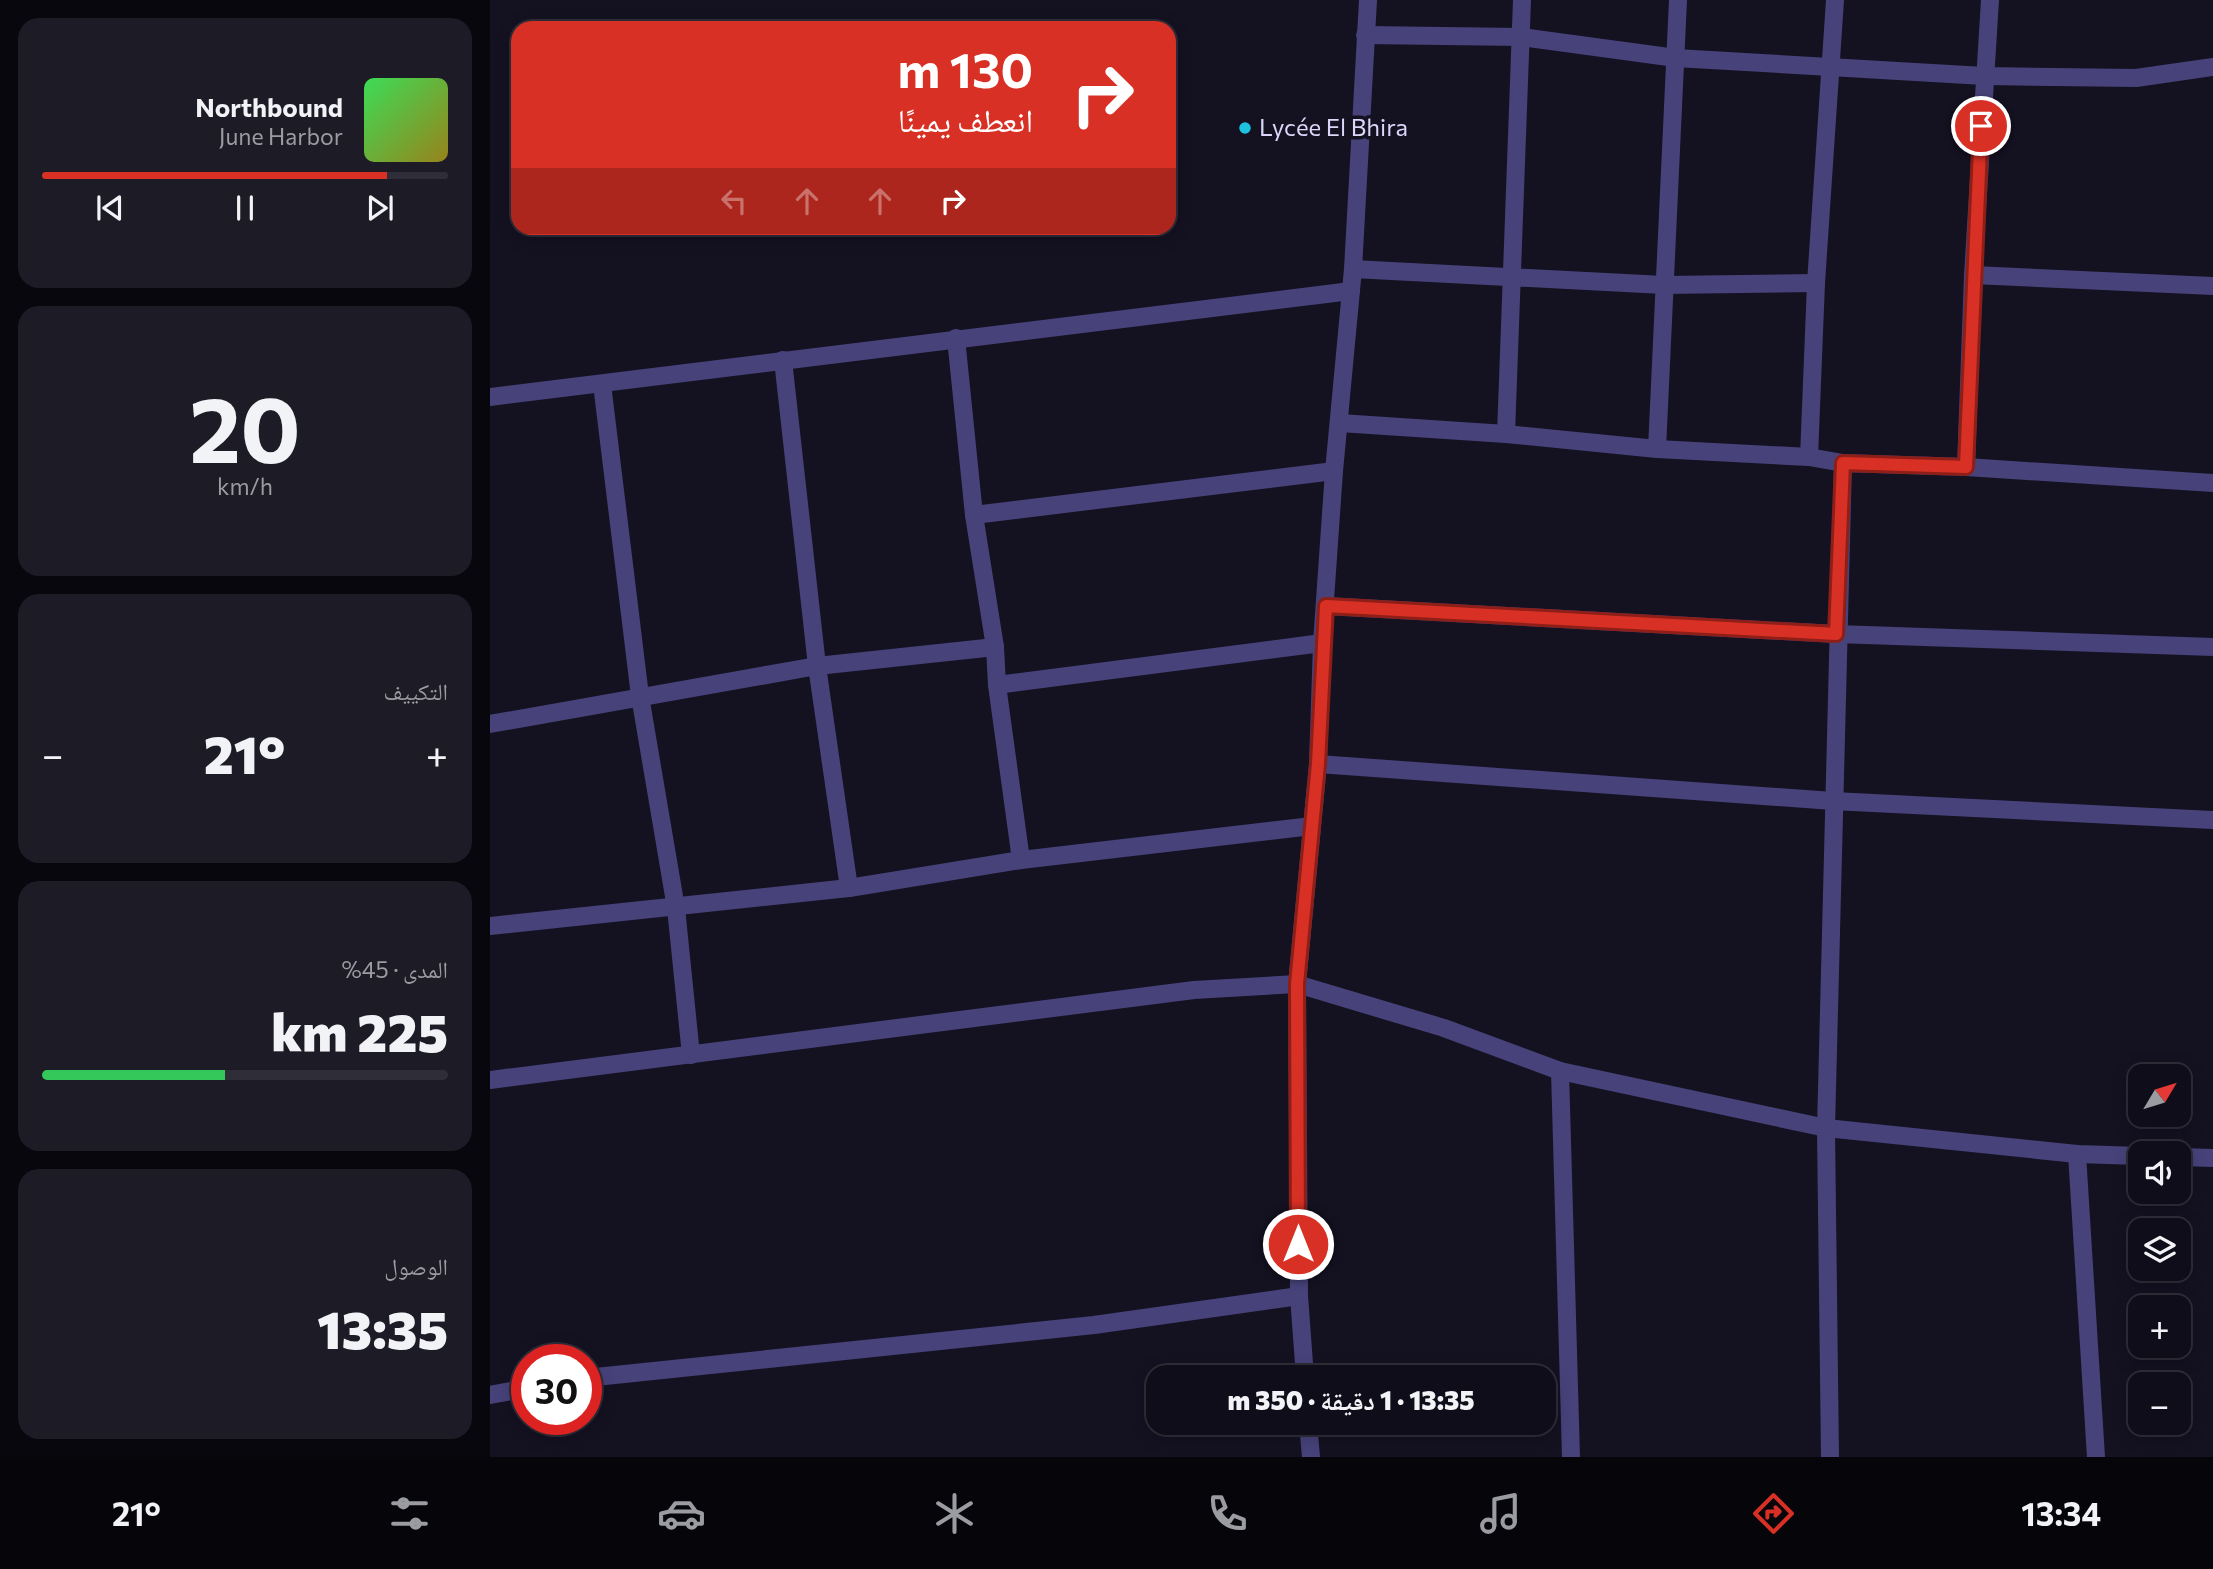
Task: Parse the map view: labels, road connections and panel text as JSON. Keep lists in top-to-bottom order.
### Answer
{
  "places": ["Lycée El Bhira"],
  "north": "top right",
  "page": {
    "turn": ["130 m", "انعطف يمينًا"],
    "song": ["Northbound", "June Harbor"],
    "tile": [
      ["20", "km/h"],
      "التكييف",
      ["المدى · 45%", "225 km"],
      ["الوصول", "13:35"]
    ],
    "heat": ["−", "21°", "+"],
    "map_buttons": ["+", "−"],
    "limit": "30",
    "trip": "13:35 · 1 دقيقة · 350 m",
    "tabs": ["13:34", "21°"]
  }
}
